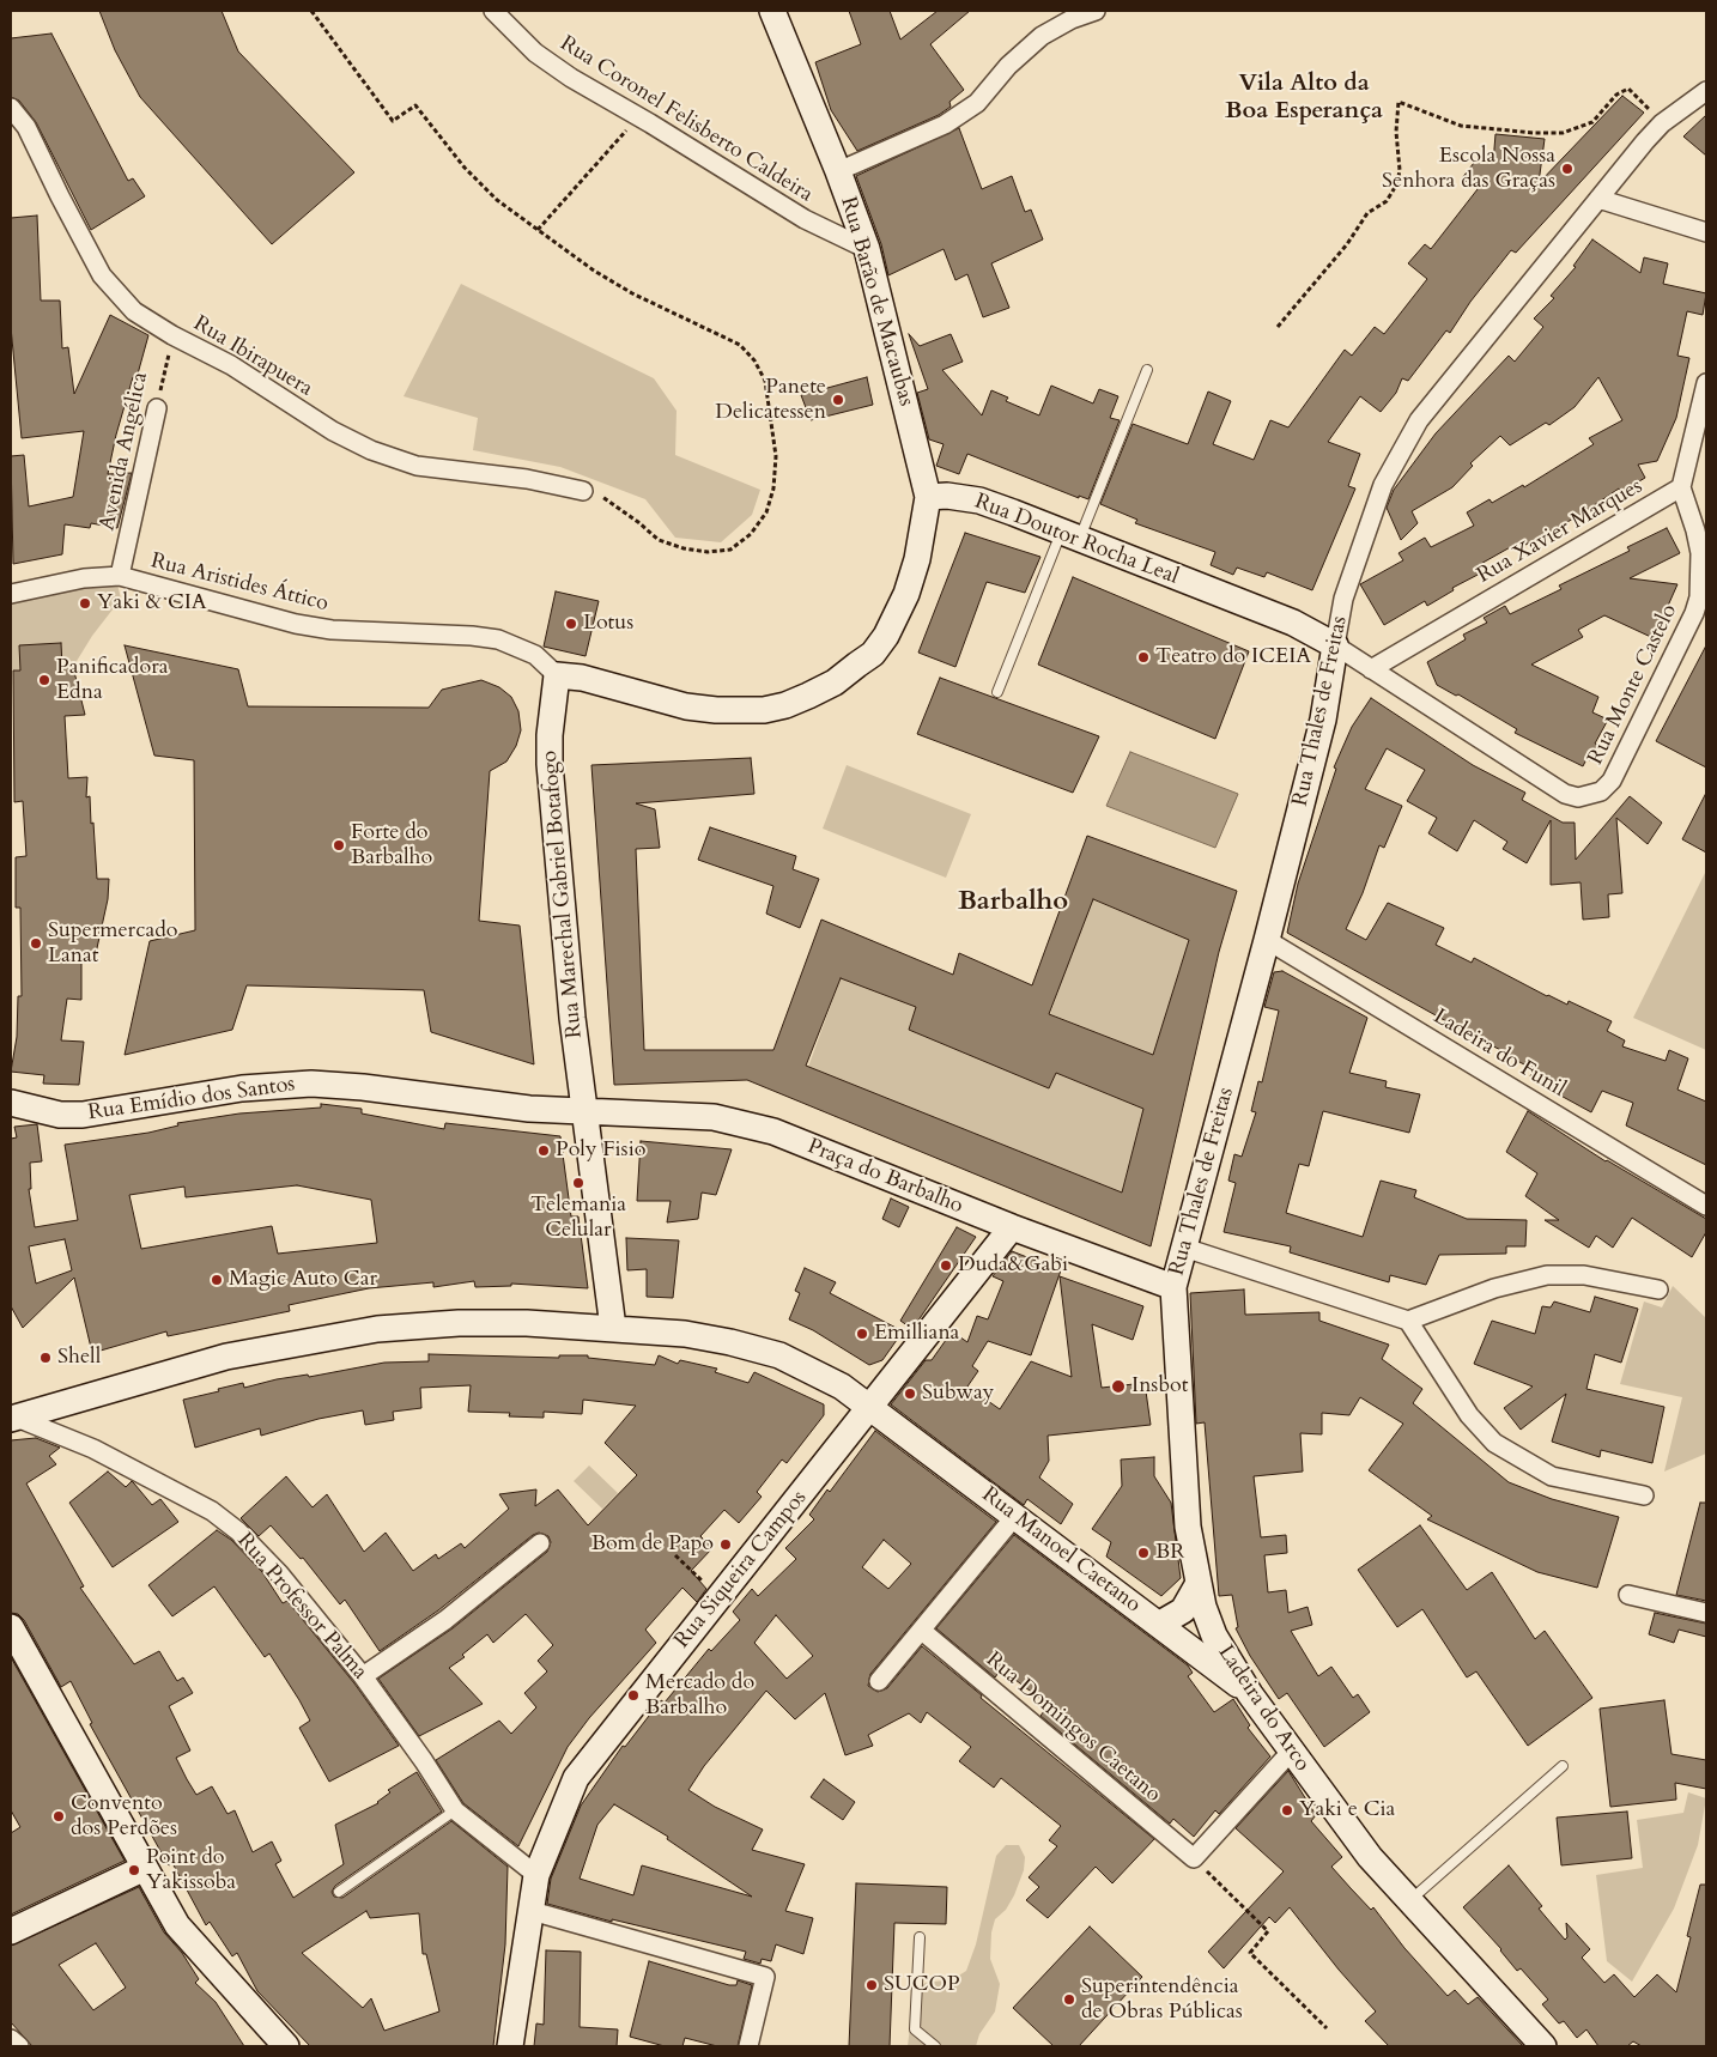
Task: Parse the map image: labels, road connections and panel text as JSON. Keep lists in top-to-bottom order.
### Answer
{
  "streets": {
    "street": [
      "Rua Coronel Felisberto Caldeira",
      "Rua Barão de Macaubas",
      "Rua Ibirapuera",
      "Avenida Angélica",
      "Rua Xavier Marques",
      "Rua Doutor Rocha Leal",
      "Rua Aristides Áttico",
      "Rua Monte Castelo",
      "Rua Thales de Freitas",
      "Rua Marechal Gabriel Botafogo",
      "Ladeira do Funil",
      "Rua Emídio dos Santos",
      "Praça do Barbalho",
      "Rua Manoel Caetano",
      "Rua Siqueira Campos",
      "Rua Professor Palma",
      "Ladeira do Arco",
      "Rua Domingos Caetano"
    ]
  },
  "crossings": [
    ["Rua Coronel Felisberto Caldeira", "Rua Barão de Macaubas"],
    ["Rua Barão de Macaubas", "Rua Doutor Rocha Leal"],
    ["Rua Ibirapuera", "Avenida Angélica"],
    ["Avenida Angélica", "Rua Aristides Áttico"],
    ["Rua Xavier Marques", "Rua Doutor Rocha Leal"],
    ["Rua Xavier Marques", "Rua Monte Castelo"],
    ["Rua Doutor Rocha Leal", "Rua Monte Castelo"],
    ["Rua Doutor Rocha Leal", "Rua Thales de Freitas"],
    ["Rua Aristides Áttico", "Rua Marechal Gabriel Botafogo"],
    ["Rua Thales de Freitas", "Ladeira do Funil"],
    ["Rua Thales de Freitas", "Praça do Barbalho"],
    ["Rua Thales de Freitas", "Ladeira do Arco"],
    ["Rua Marechal Gabriel Botafogo", "Rua Emídio dos Santos"],
    ["Rua Marechal Gabriel Botafogo", "Praça do Barbalho"],
    ["Rua Marechal Gabriel Botafogo", "Rua Manoel Caetano"],
    ["Rua Emídio dos Santos", "Praça do Barbalho"],
    ["Praça do Barbalho", "Rua Siqueira Campos"],
    ["Praça do Barbalho", "Ladeira do Arco"],
    ["Rua Manoel Caetano", "Rua Siqueira Campos"],
    ["Rua Manoel Caetano", "Rua Professor Palma"],
    ["Rua Manoel Caetano", "Ladeira do Arco"],
    ["Rua Siqueira Campos", "Rua Professor Palma"]
  ],
  "districts": ["Vila Alto da Boa Esperança", "Barbalho"],
  "places": [
    "Escola Nossa Senhora das Graças",
    "Panete Delicatessen",
    "Yaki & CIA",
    "Lotus",
    "Teatro do ICEIA",
    "Panificadora Edna",
    "Forte do Barbalho",
    "Supermercado Lanat",
    "Poly Fisio",
    "Telemania Celular",
    "Duda&Gabi",
    "Magic Auto Car",
    "Emilliana",
    "Shell",
    "Insbot",
    "Subway",
    "Bom de Papo",
    "BR",
    "Mercado do Barbalho",
    "Yaki e Cia",
    "Convento dos Perdões",
    "Point do Yakissoba",
    "SUCOP",
    "Superintendência de Obras Públicas"
  ]
}
